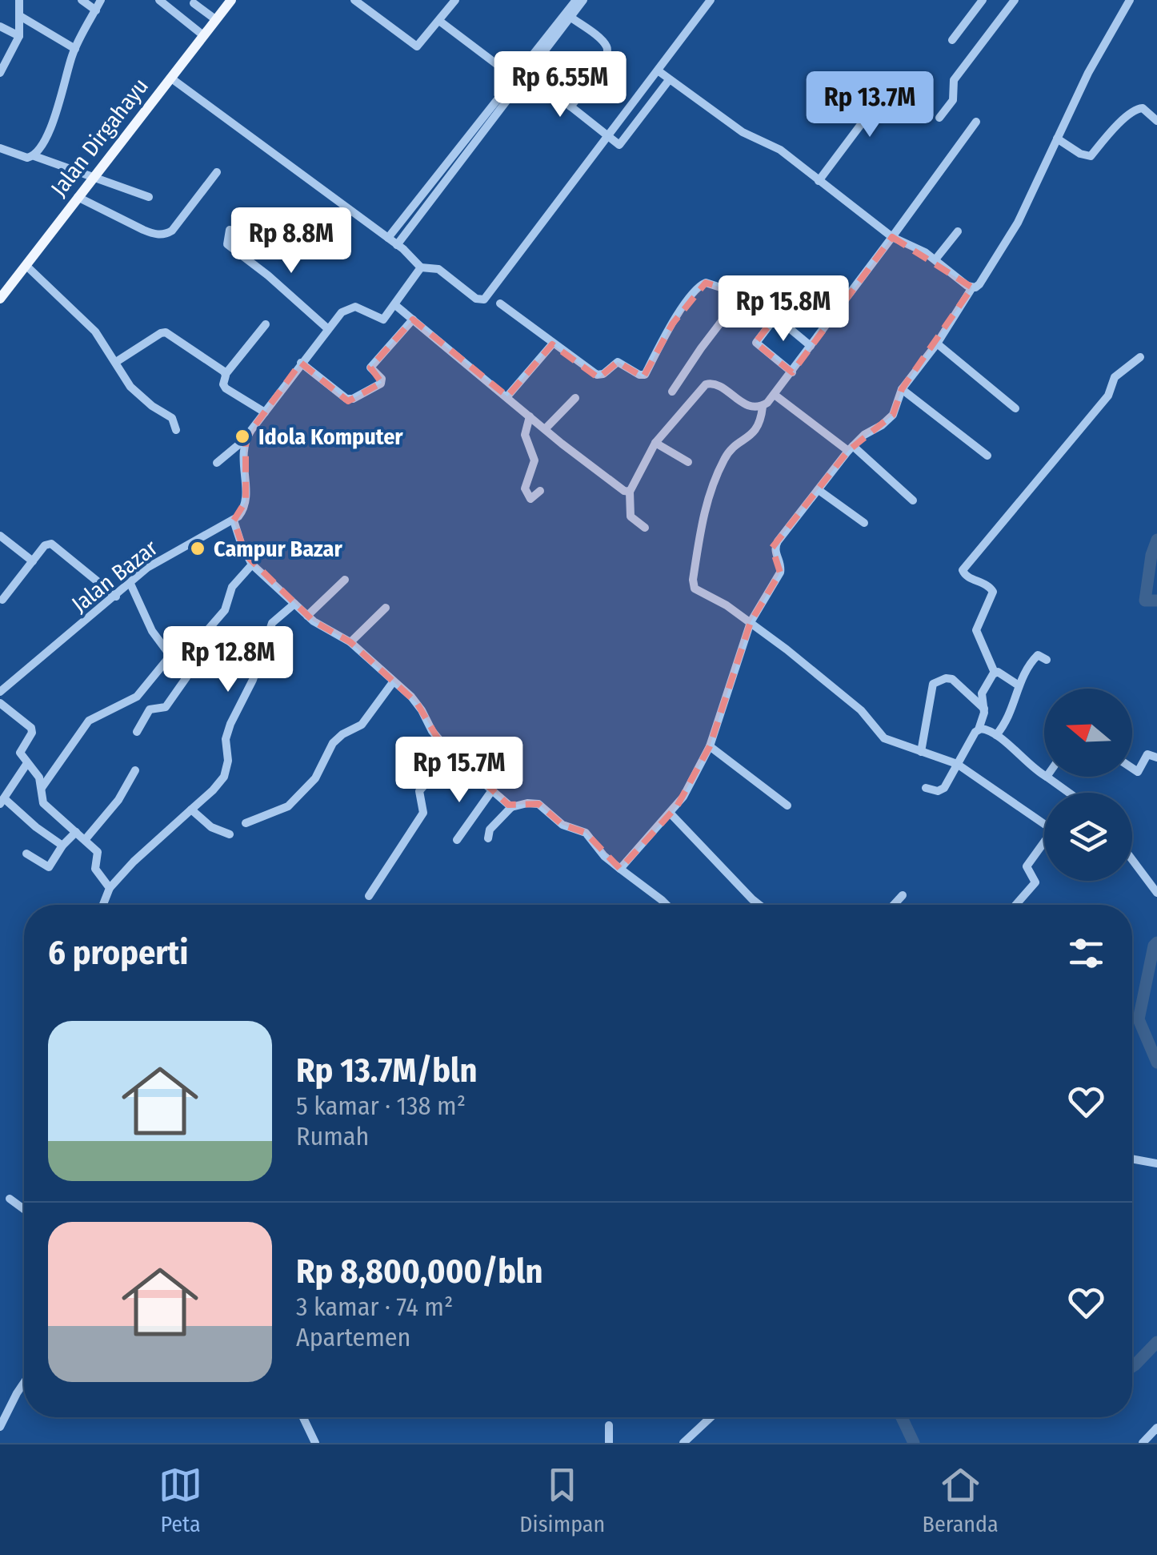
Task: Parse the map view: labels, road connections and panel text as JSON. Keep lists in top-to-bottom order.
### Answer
{
  "streets": {
    "main road": ["Jalan Dirgahayu"],
    "street": ["Jalan Bazar"]
  },
  "places": ["Idola Komputer", "Campur Bazar"],
  "north": "left",
  "page": {
    "price": [
      "Rp 6.55M",
      "Rp 13.7M",
      "Rp 8.8M",
      "Rp 15.8M",
      "Rp 12.8M",
      "Rp 15.7M"
    ],
    "heading": "6 properti",
    "list": [
      {
        "name": "Rp 13.7M/bln",
        "note": "5 kamar · 138 m² · Rumah"
      },
      {
        "name": "Rp 8,800,000/bln",
        "note": "3 kamar · 74 m² · Apartemen"
      }
    ],
    "tabs": ["Peta", "Disimpan", "Beranda"]
  }
}
